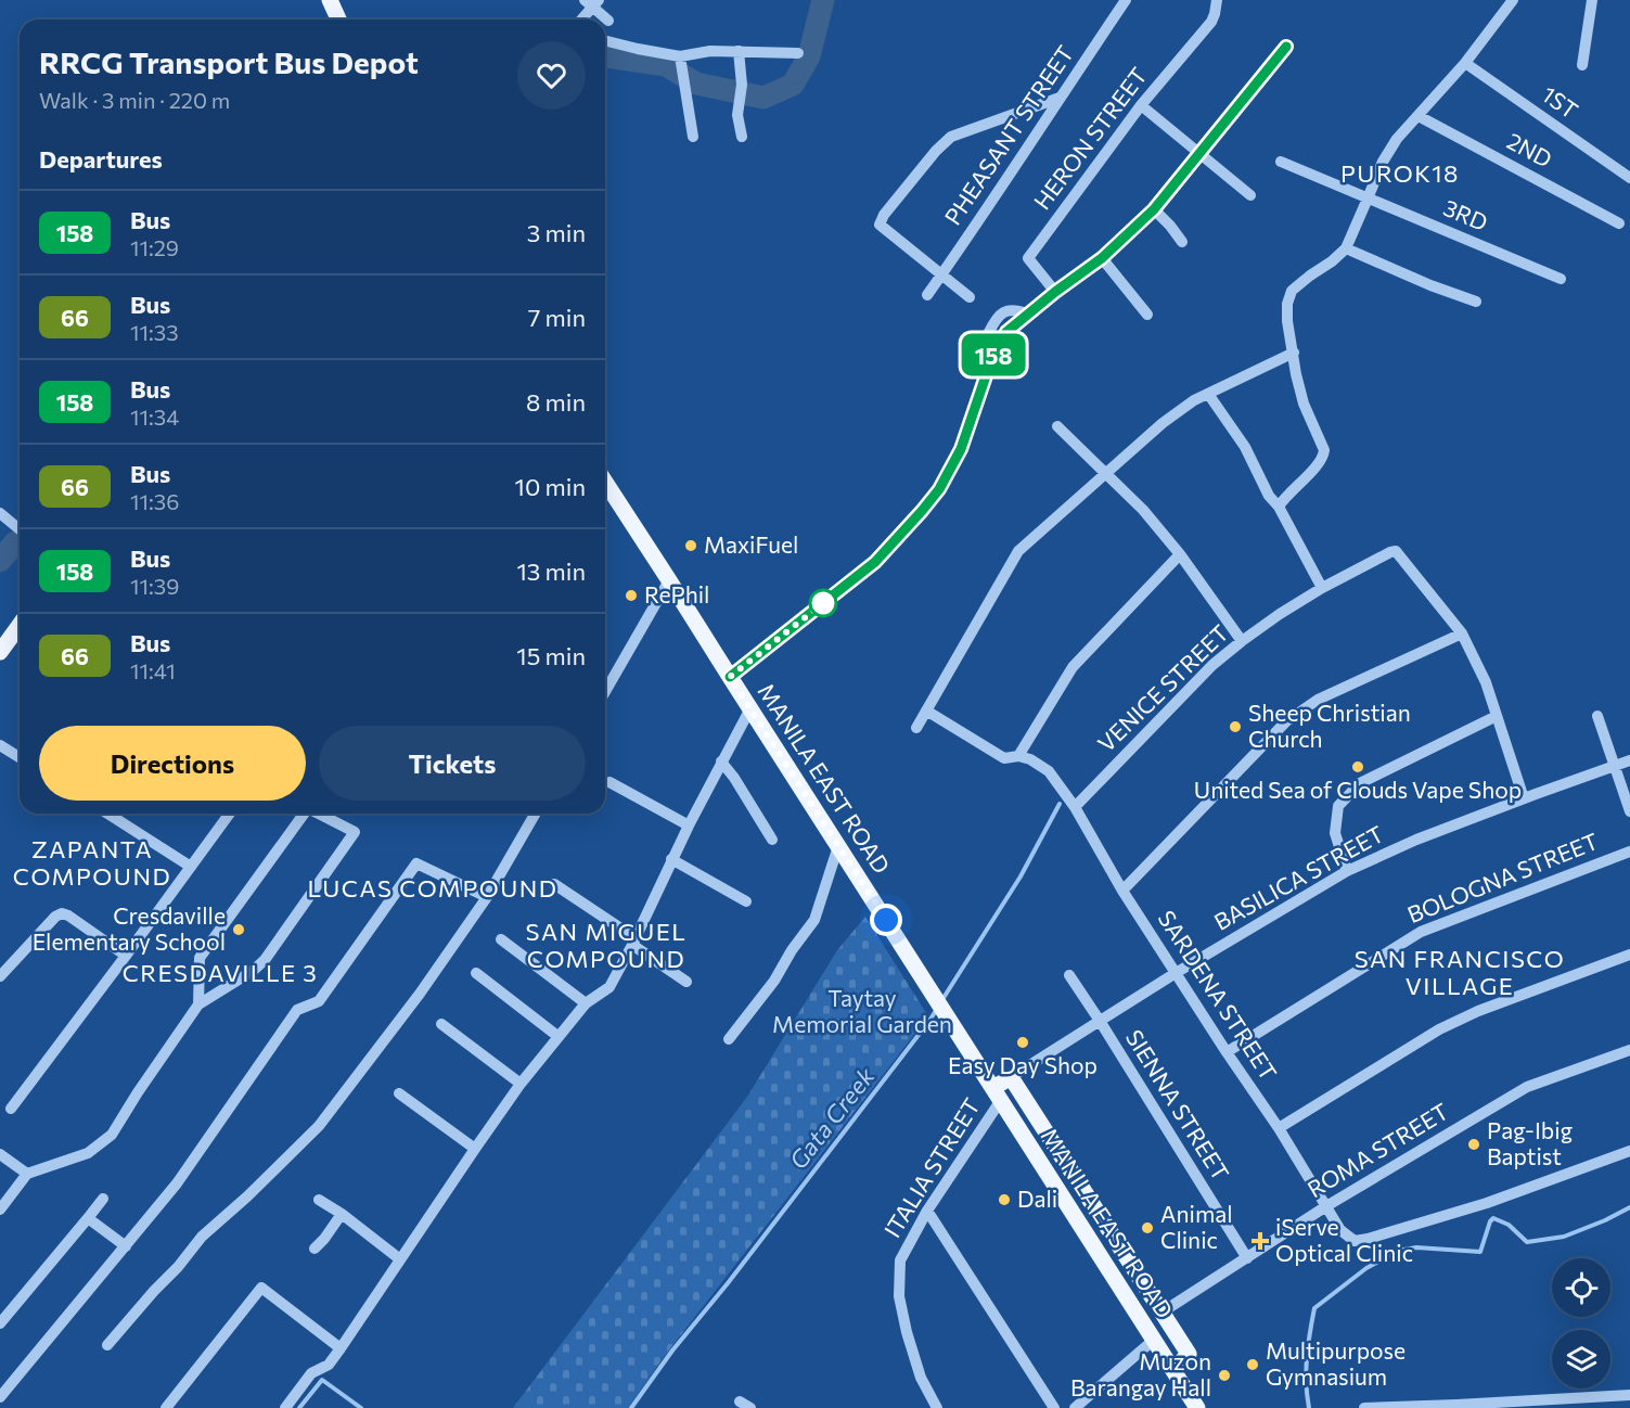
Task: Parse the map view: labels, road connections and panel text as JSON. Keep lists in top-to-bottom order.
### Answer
{
  "streets": {
    "main road": ["MANILA EAST ROAD"],
    "street": [
      "1ST",
      "PHEASANT STREET",
      "HERON STREET",
      "2ND",
      "3RD",
      "VENICE STREET",
      "BASILICA STREET",
      "BOLOGNA STREET",
      "SARDENA STREET",
      "SIENNA STREET",
      "ROMA STREET",
      "ITALIA STREET"
    ]
  },
  "crossings": [
    ["VENICE STREET", "SARDENA STREET"],
    ["MANILA EAST ROAD", "ITALIA STREET"],
    ["BASILICA STREET", "SARDENA STREET"],
    ["BASILICA STREET", "SIENNA STREET"],
    ["BOLOGNA STREET", "SARDENA STREET"],
    ["SARDENA STREET", "ROMA STREET"],
    ["SIENNA STREET", "ROMA STREET"]
  ],
  "districts": [
    "PUROK18",
    "ZAPANTA COMPOUND",
    "LUCAS COMPOUND",
    "SAN MIGUEL COMPOUND",
    "SAN FRANCISCO VILLAGE",
    "CRESDAVILLE 3"
  ],
  "water": ["Gata Creek"],
  "parks": ["Taytay Memorial Garden"],
  "places": {
    "other": [
      "MaxiFuel",
      "RePhil",
      "Sheep Christian Church",
      "United Sea of Clouds Vape Shop",
      "Cresdaville Elementary School",
      "Easy Day Shop",
      "Pag-Ibig Baptist",
      "Dali",
      "Animal Clinic",
      "Multipurpose Gymnasium",
      "Muzon Barangay Hall"
    ],
    "health": ["iServe Optical Clinic"]
  },
  "lines": ["bus line 158"],
  "page": {
    "on_map": "158",
    "heading": [
      ["RRCG Transport Bus Depot", "Walk · 3 min · 220 m"],
      "Departures"
    ],
    "list": [
      {
        "mark": "158",
        "name": "Bus",
        "note": "11:29",
        "value": "3 min"
      },
      {
        "mark": "66",
        "name": "Bus",
        "note": "11:33",
        "value": "7 min"
      },
      {
        "mark": "158",
        "name": "Bus",
        "note": "11:34",
        "value": "8 min"
      },
      {
        "mark": "66",
        "name": "Bus",
        "note": "11:36",
        "value": "10 min"
      },
      {
        "mark": "158",
        "name": "Bus",
        "note": "11:39",
        "value": "13 min"
      },
      {
        "mark": "66",
        "name": "Bus",
        "note": "11:41",
        "value": "15 min"
      }
    ],
    "buttons": ["Directions", "Tickets"]
  }
}
